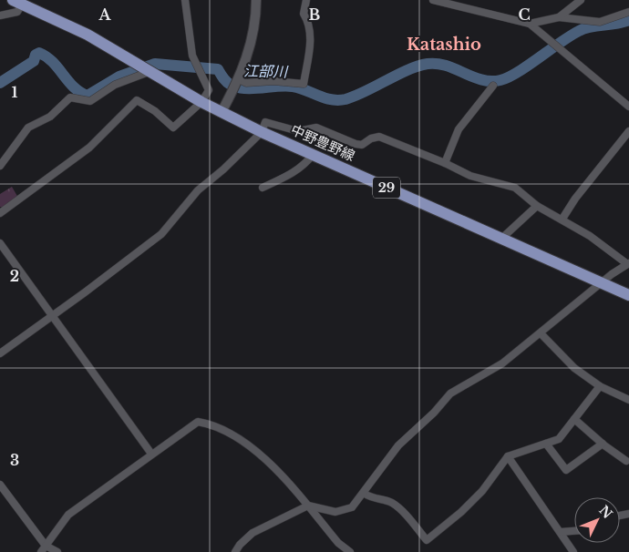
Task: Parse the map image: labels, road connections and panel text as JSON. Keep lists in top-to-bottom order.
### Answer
{
  "streets": {
    "main road": ["中野豊野線", "29"]
  },
  "districts": ["Katashio"],
  "water": ["江部川"],
  "north": "top right",
  "grid": {
    "columns": ["A", "B", "C"],
    "rows": ["1", "2", "3"]
  }
}
